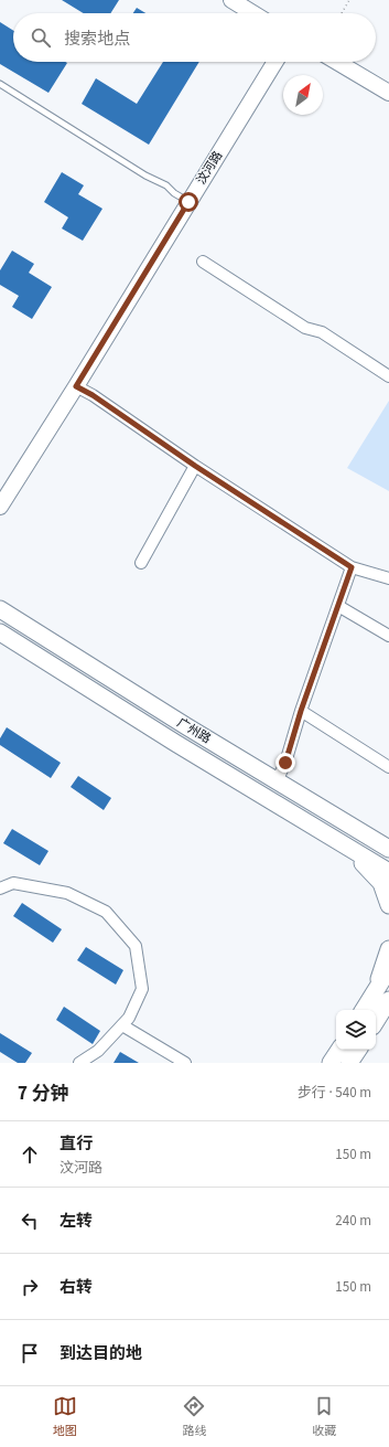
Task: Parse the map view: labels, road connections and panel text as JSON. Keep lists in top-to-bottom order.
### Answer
{
  "streets": {
    "main road": ["广州路"],
    "street": ["汶河路"]
  },
  "north": "top right",
  "page": {
    "search": "搜索地点",
    "heading": ["7 分钟", "步行 · 540 m"],
    "list": [
      ["直行", "汶河路", "150 m"],
      ["左转", "240 m"],
      ["右转", "150 m"],
      "到达目的地"
    ],
    "nav": ["地图", "路线", "收藏"]
  }
}
